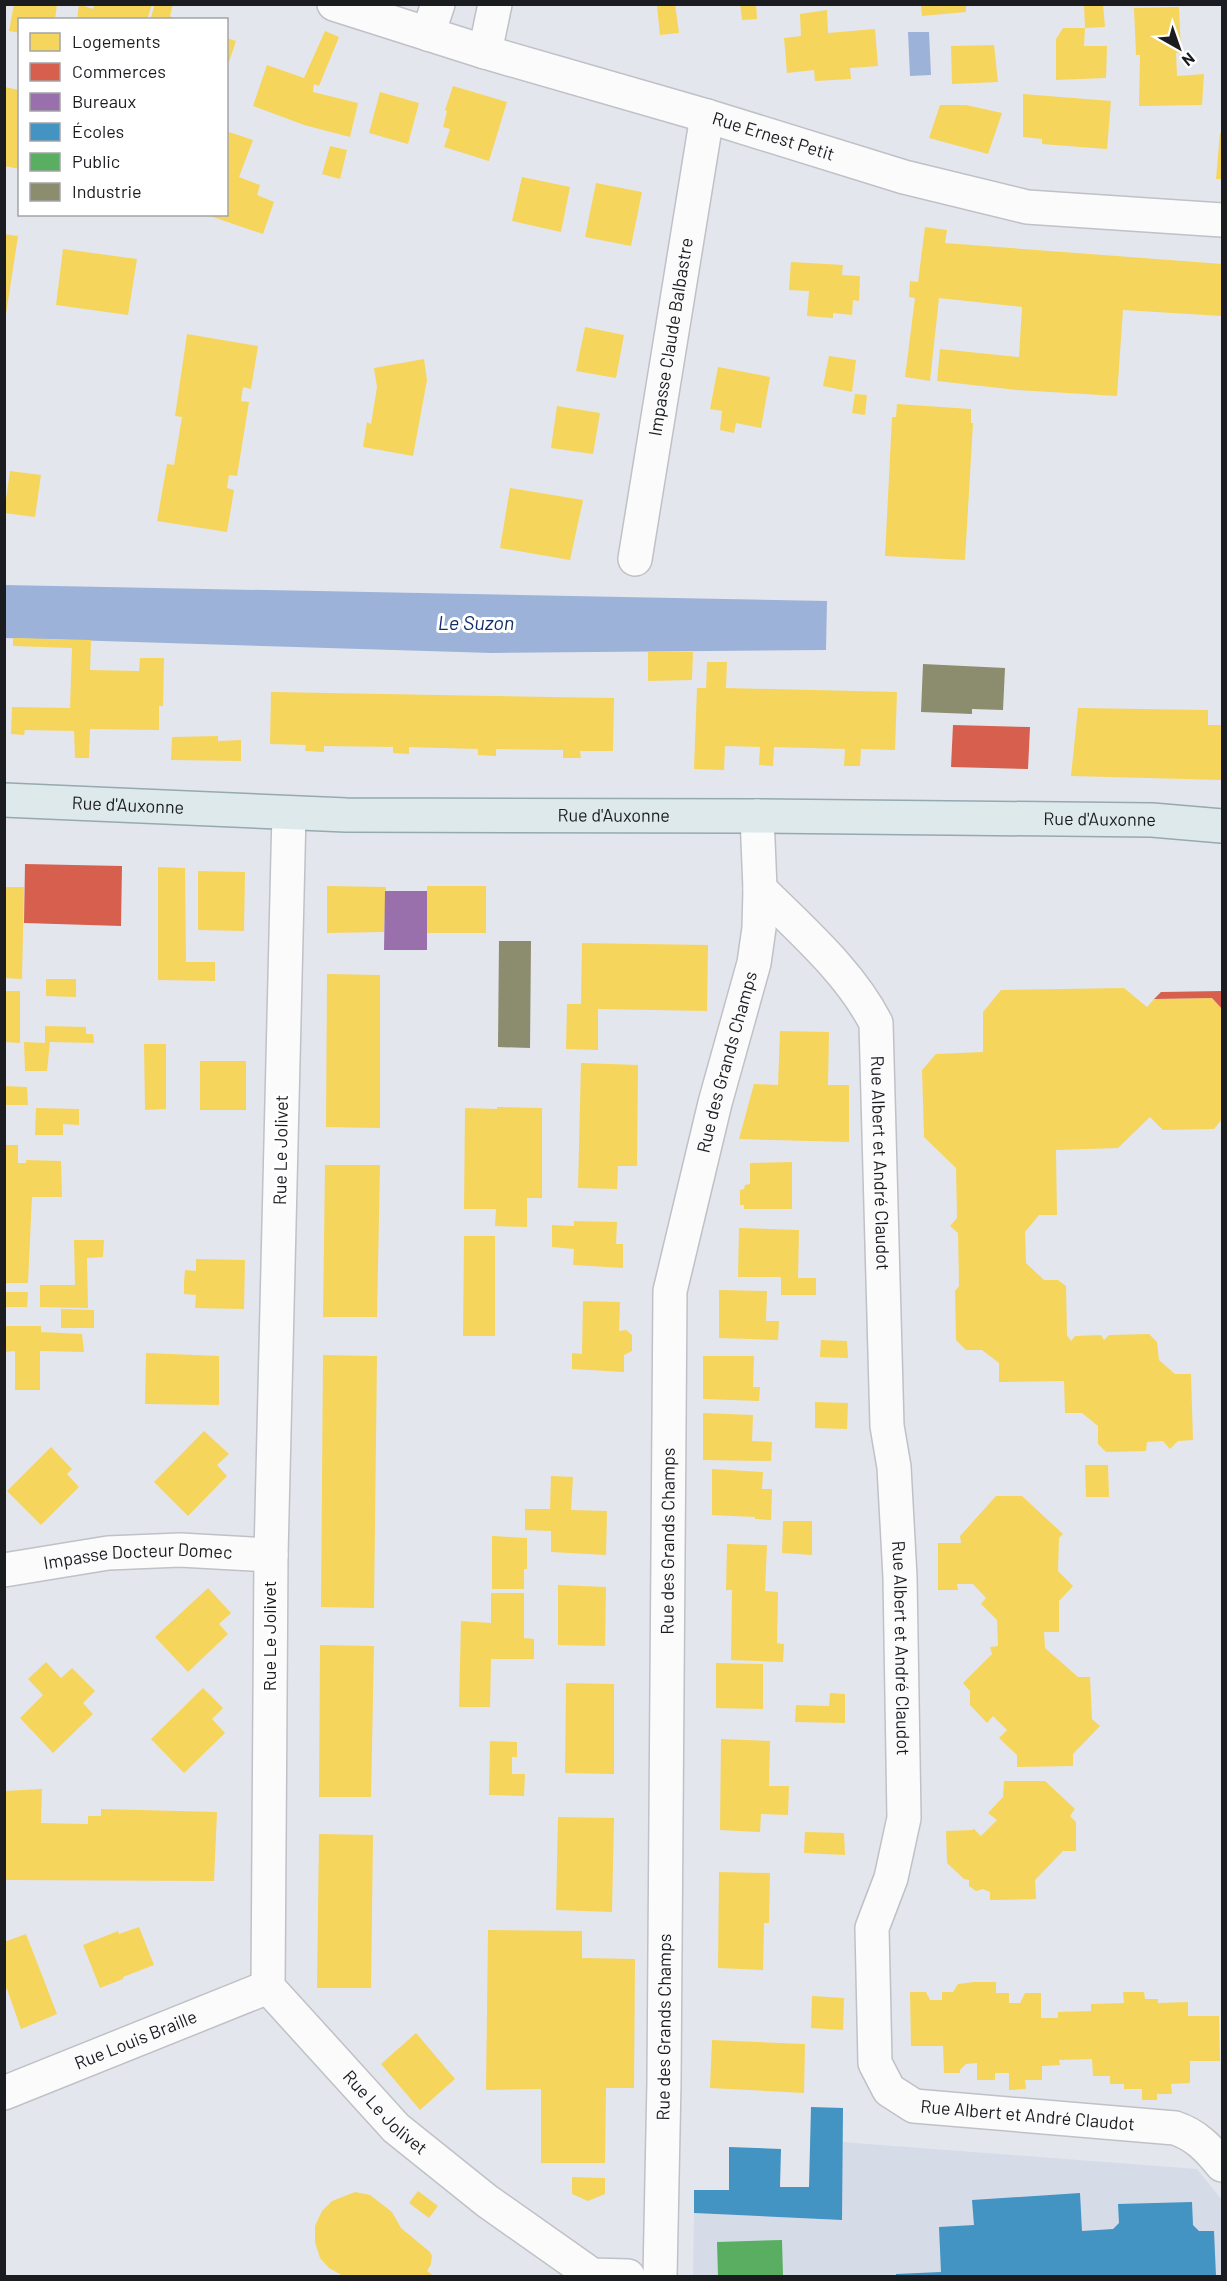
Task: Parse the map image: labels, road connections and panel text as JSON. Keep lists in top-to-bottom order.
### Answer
{
  "streets": {
    "main road": ["Rue d'Auxonne"],
    "street": [
      "Rue Ernest Petit",
      "Impasse Claude Balbastre",
      "Rue des Grands Champs",
      "Rue Le Jolivet",
      "Rue Albert et André Claudot",
      "Impasse Docteur Domec",
      "Rue Louis Braille"
    ]
  },
  "crossings": [
    ["Rue Ernest Petit", "Impasse Claude Balbastre"],
    ["Rue d'Auxonne", "Rue des Grands Champs"],
    ["Rue d'Auxonne", "Rue Le Jolivet"],
    ["Rue des Grands Champs", "Rue Albert et André Claudot"],
    ["Rue Le Jolivet", "Impasse Docteur Domec"],
    ["Rue Le Jolivet", "Rue Louis Braille"]
  ],
  "water": ["Le Suzon"],
  "legend": [
    "Logements",
    "Commerces",
    "Bureaux",
    "Écoles",
    "Public",
    "Industrie"
  ],
  "north": "bottom right"
}
